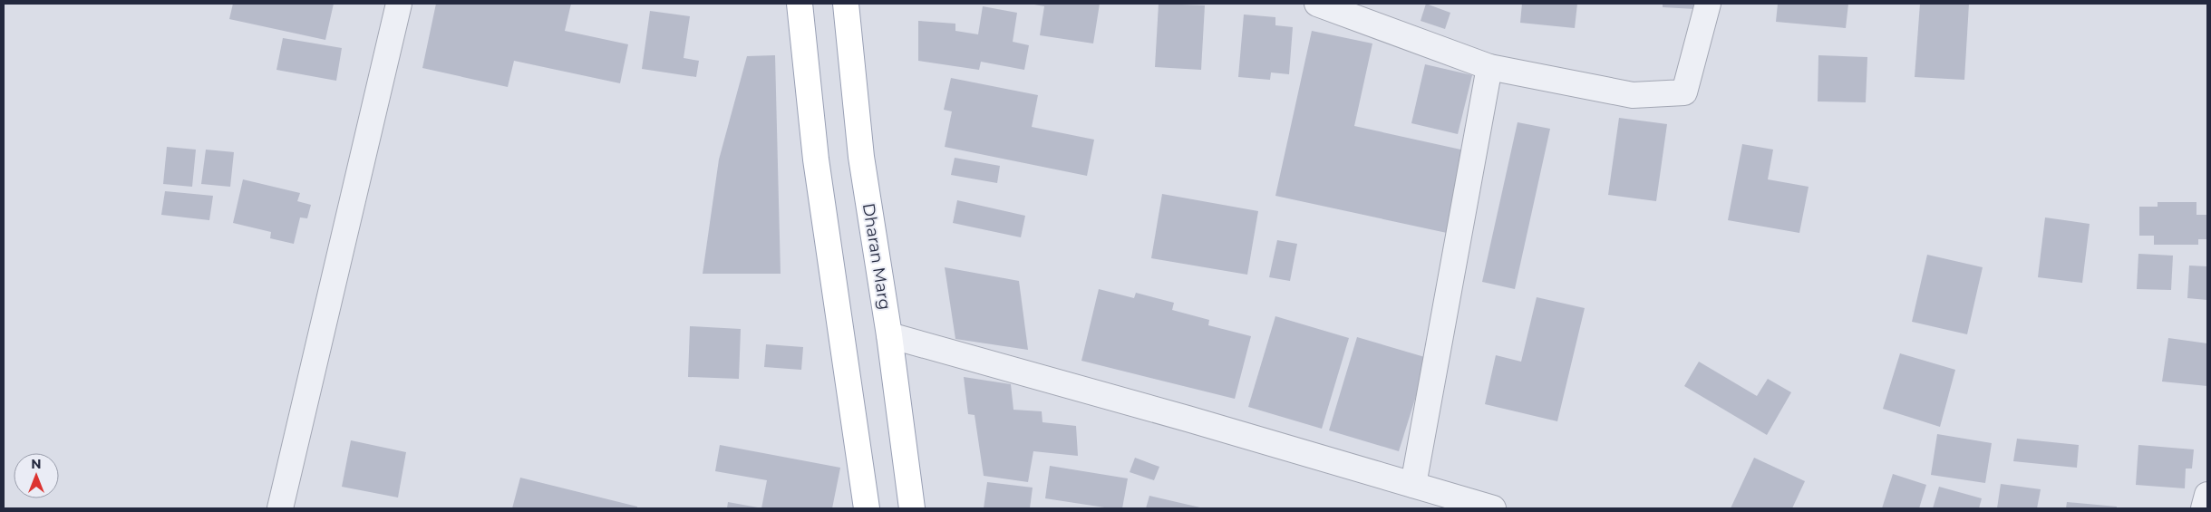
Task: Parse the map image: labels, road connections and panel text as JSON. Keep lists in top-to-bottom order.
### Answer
{
  "streets": {
    "main road": ["Dharan Marg"]
  },
  "north": "top"
}
